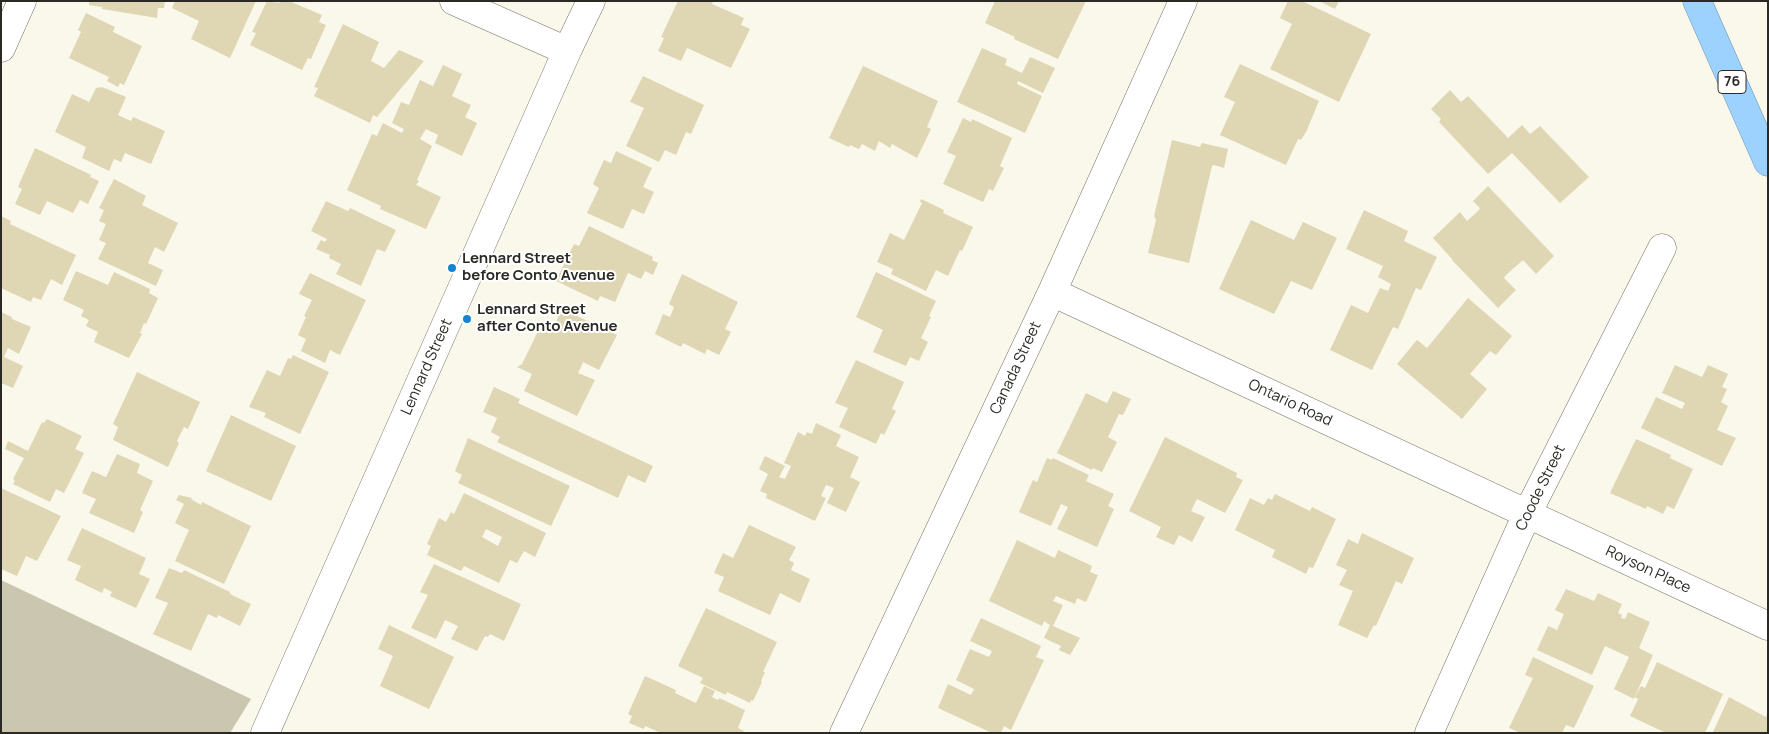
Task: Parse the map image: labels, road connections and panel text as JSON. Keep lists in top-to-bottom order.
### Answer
{
  "streets": {
    "highway": ["76"],
    "street": [
      "Lennard Street",
      "Canada Street",
      "Ontario Road",
      "Coode Street",
      "Royson Place"
    ]
  },
  "crossings": [
    ["Canada Street", "Ontario Road"],
    ["Ontario Road", "Coode Street"],
    ["Ontario Road", "Royson Place"],
    ["Coode Street", "Royson Place"]
  ],
  "places": ["Lennard Street before Conto Avenue", "Lennard Street after Conto Avenue"]
}
